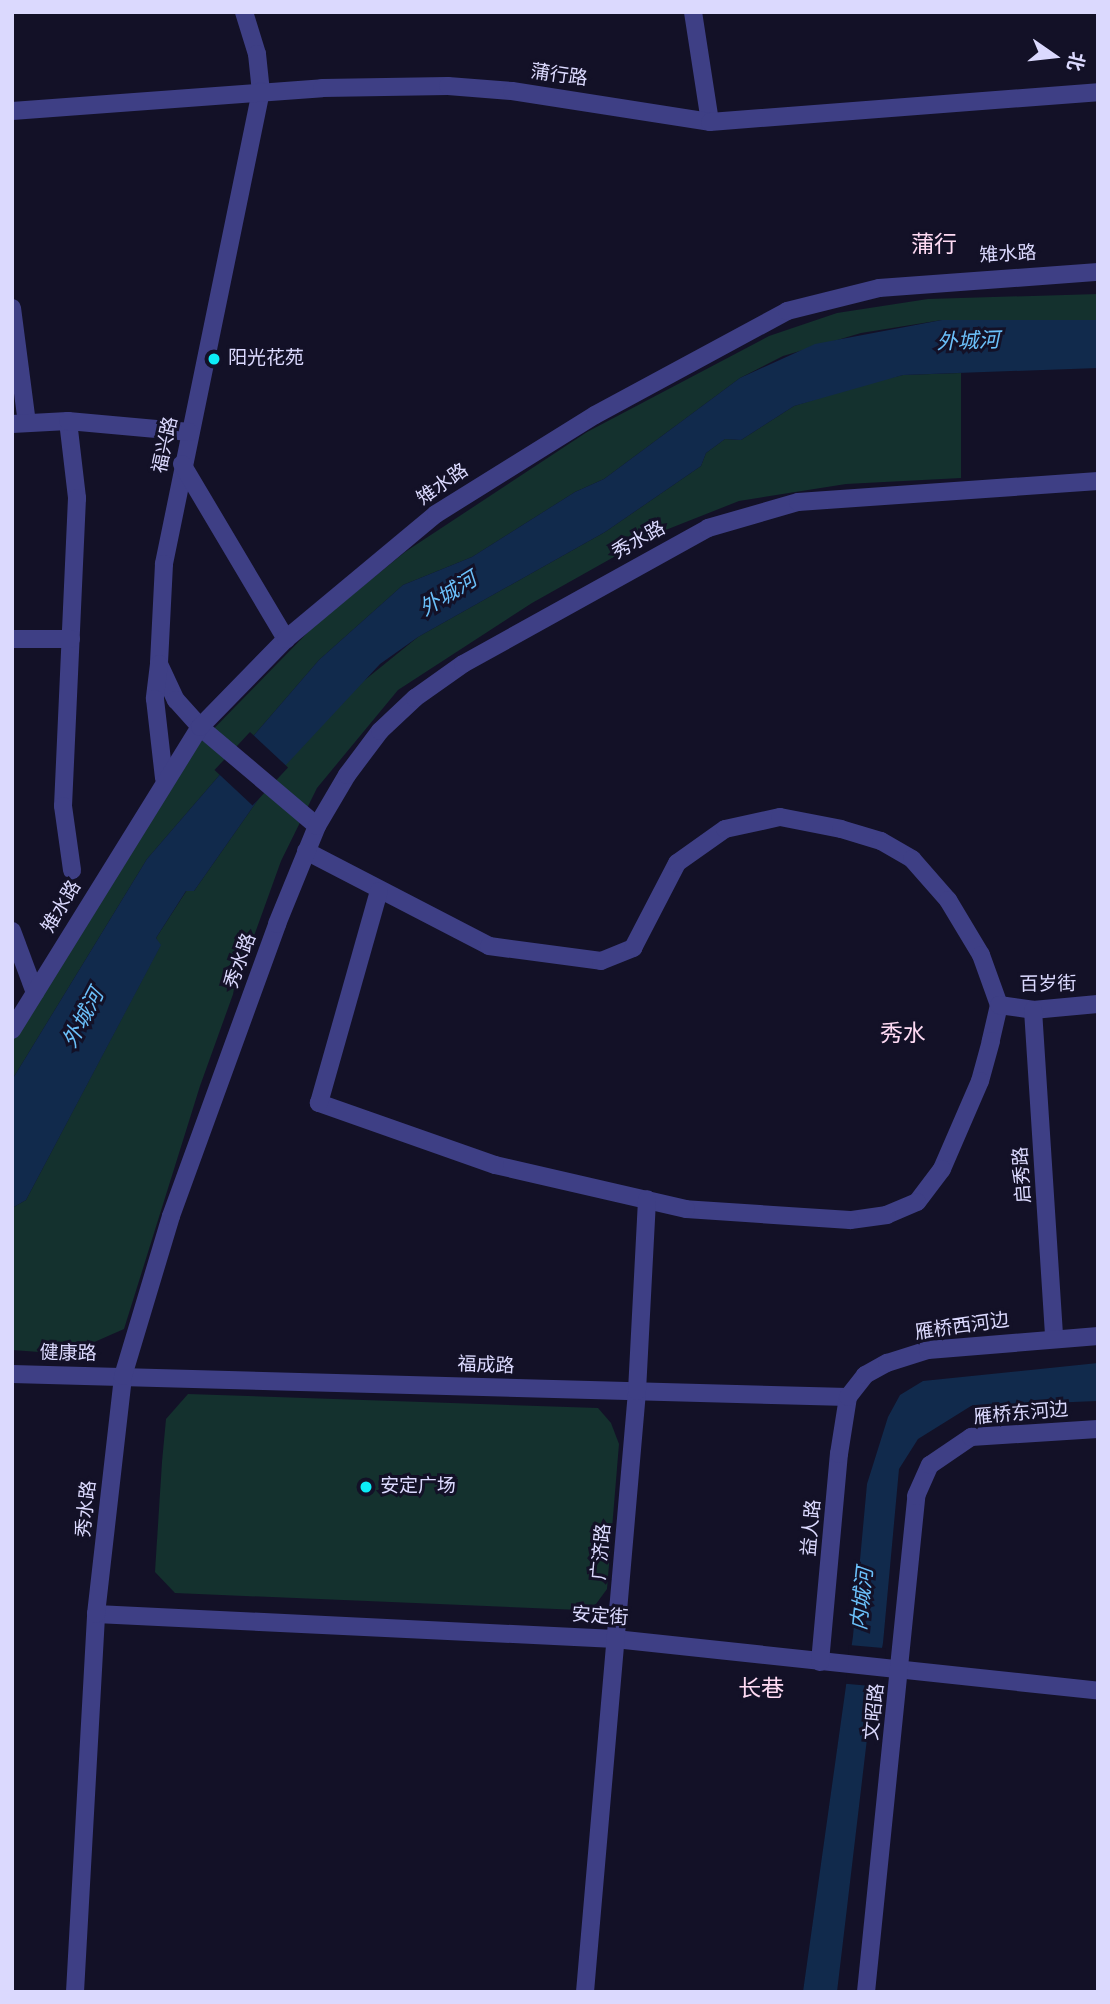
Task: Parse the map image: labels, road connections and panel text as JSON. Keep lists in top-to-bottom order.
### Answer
{
  "streets": {
    "street": [
      "蒲行路",
      "雉水路",
      "福兴路",
      "秀水路",
      "百岁街",
      "启秀路",
      "雁桥西河边",
      "健康路",
      "福成路",
      "雁桥东河边",
      "益人路",
      "广济路",
      "安定街",
      "文昭路"
    ]
  },
  "crossings": [
    ["蒲行路", "福兴路"],
    ["雉水路", "福兴路"],
    ["福兴路", "秀水路"],
    ["秀水路", "健康路"],
    ["秀水路", "福成路"],
    ["秀水路", "安定街"],
    ["百岁街", "启秀路"],
    ["启秀路", "雁桥西河边"],
    ["雁桥西河边", "福成路"],
    ["雁桥西河边", "益人路"],
    ["健康路", "福成路"],
    ["福成路", "益人路"],
    ["福成路", "广济路"],
    ["雁桥东河边", "文昭路"],
    ["益人路", "安定街"],
    ["广济路", "安定街"],
    ["安定街", "文昭路"]
  ],
  "districts": ["蒲行", "秀水", "长巷"],
  "water": ["外城河", "内城河"],
  "places": ["阳光花苑", "安定广场"],
  "north": "right"
}
